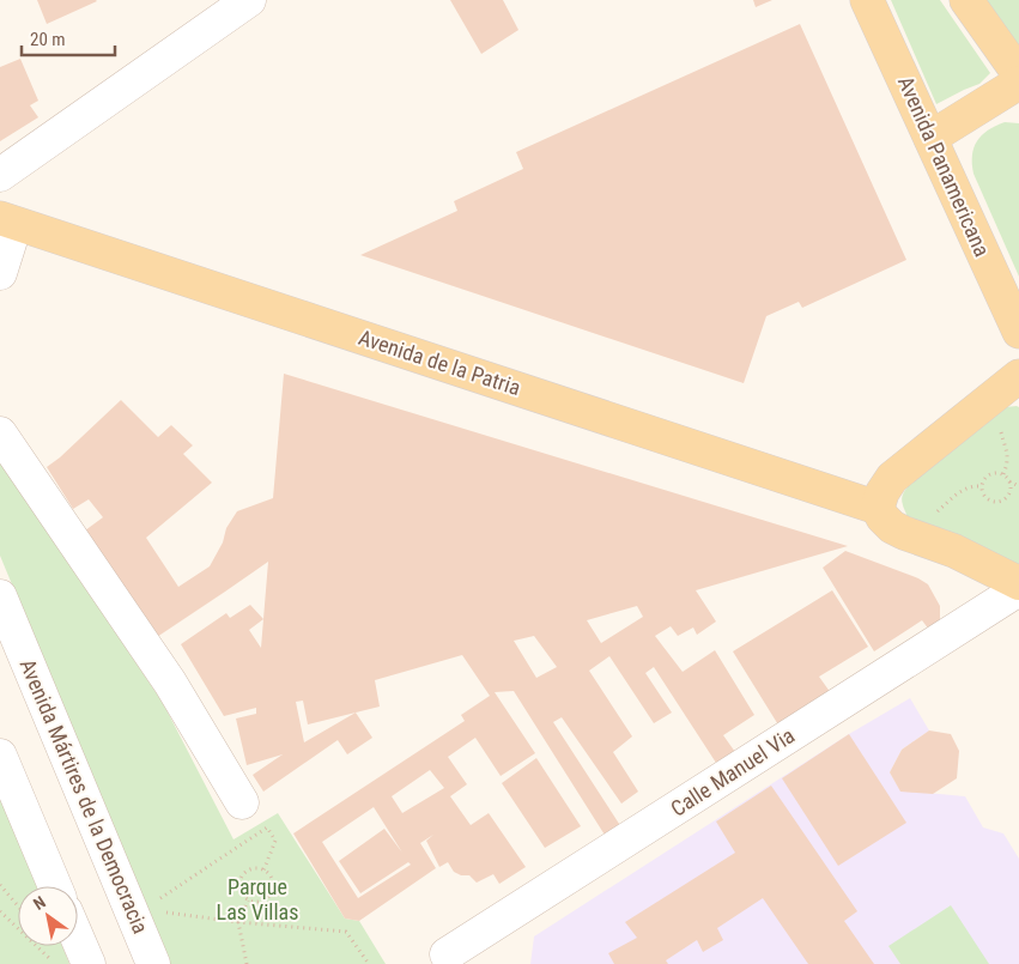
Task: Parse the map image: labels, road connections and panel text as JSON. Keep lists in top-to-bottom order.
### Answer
{
  "streets": {
    "main road": ["Avenida Panamericana", "Avenida de la Patria"],
    "street": ["Calle Manuel Via", "Avenida Mártires de la Democracia"]
  },
  "parks": ["Parque Las Villas"],
  "scale_bar": "20 m",
  "north": "top left"
}
